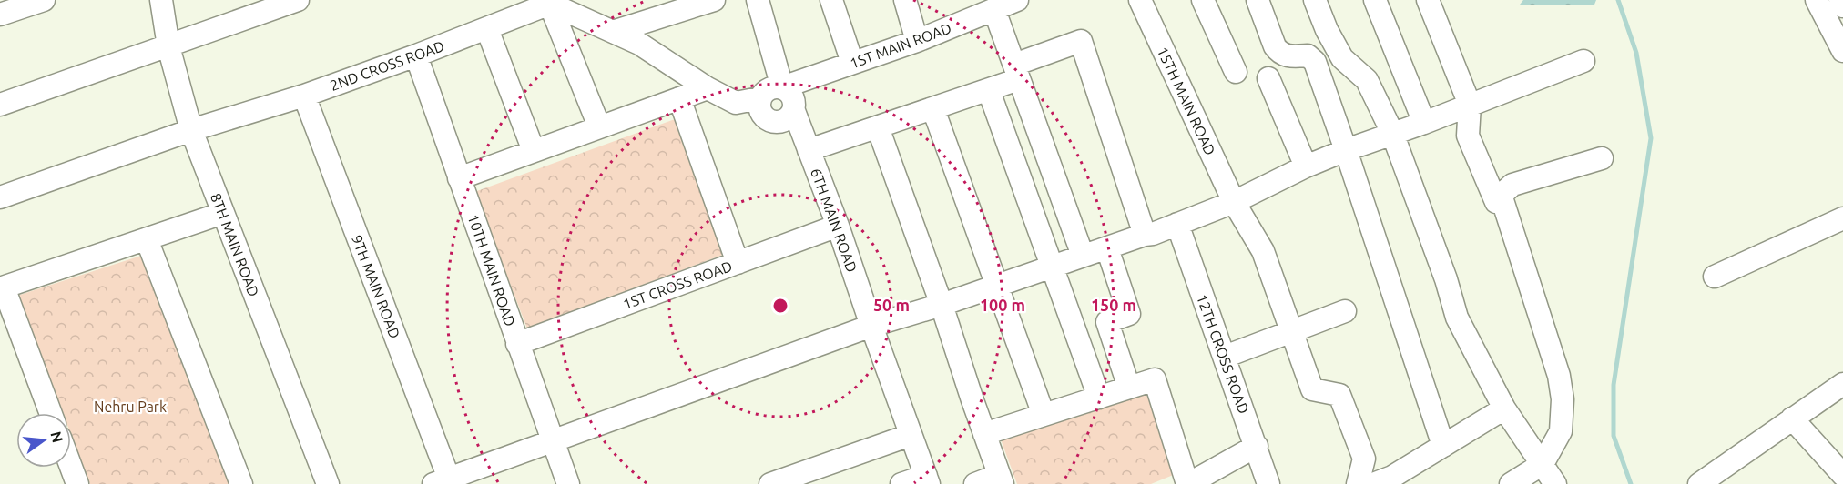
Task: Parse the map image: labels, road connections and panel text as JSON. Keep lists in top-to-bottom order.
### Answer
{
  "streets": {
    "street": [
      "1ST MAIN ROAD",
      "2ND CROSS ROAD",
      "15TH MAIN ROAD",
      "6TH MAIN ROAD",
      "8TH MAIN ROAD",
      "10TH MAIN ROAD",
      "1ST CROSS ROAD",
      "9TH MAIN ROAD",
      "12TH CROSS ROAD"
    ]
  },
  "crossings": [
    ["1ST MAIN ROAD", "6TH MAIN ROAD"],
    ["2ND CROSS ROAD", "8TH MAIN ROAD"],
    ["2ND CROSS ROAD", "10TH MAIN ROAD"],
    ["2ND CROSS ROAD", "9TH MAIN ROAD"],
    ["6TH MAIN ROAD", "1ST CROSS ROAD"],
    ["10TH MAIN ROAD", "1ST CROSS ROAD"]
  ],
  "parks": ["Nehru Park"],
  "north": "right",
  "rings": ["50 m", "100 m", "150 m"]
}
